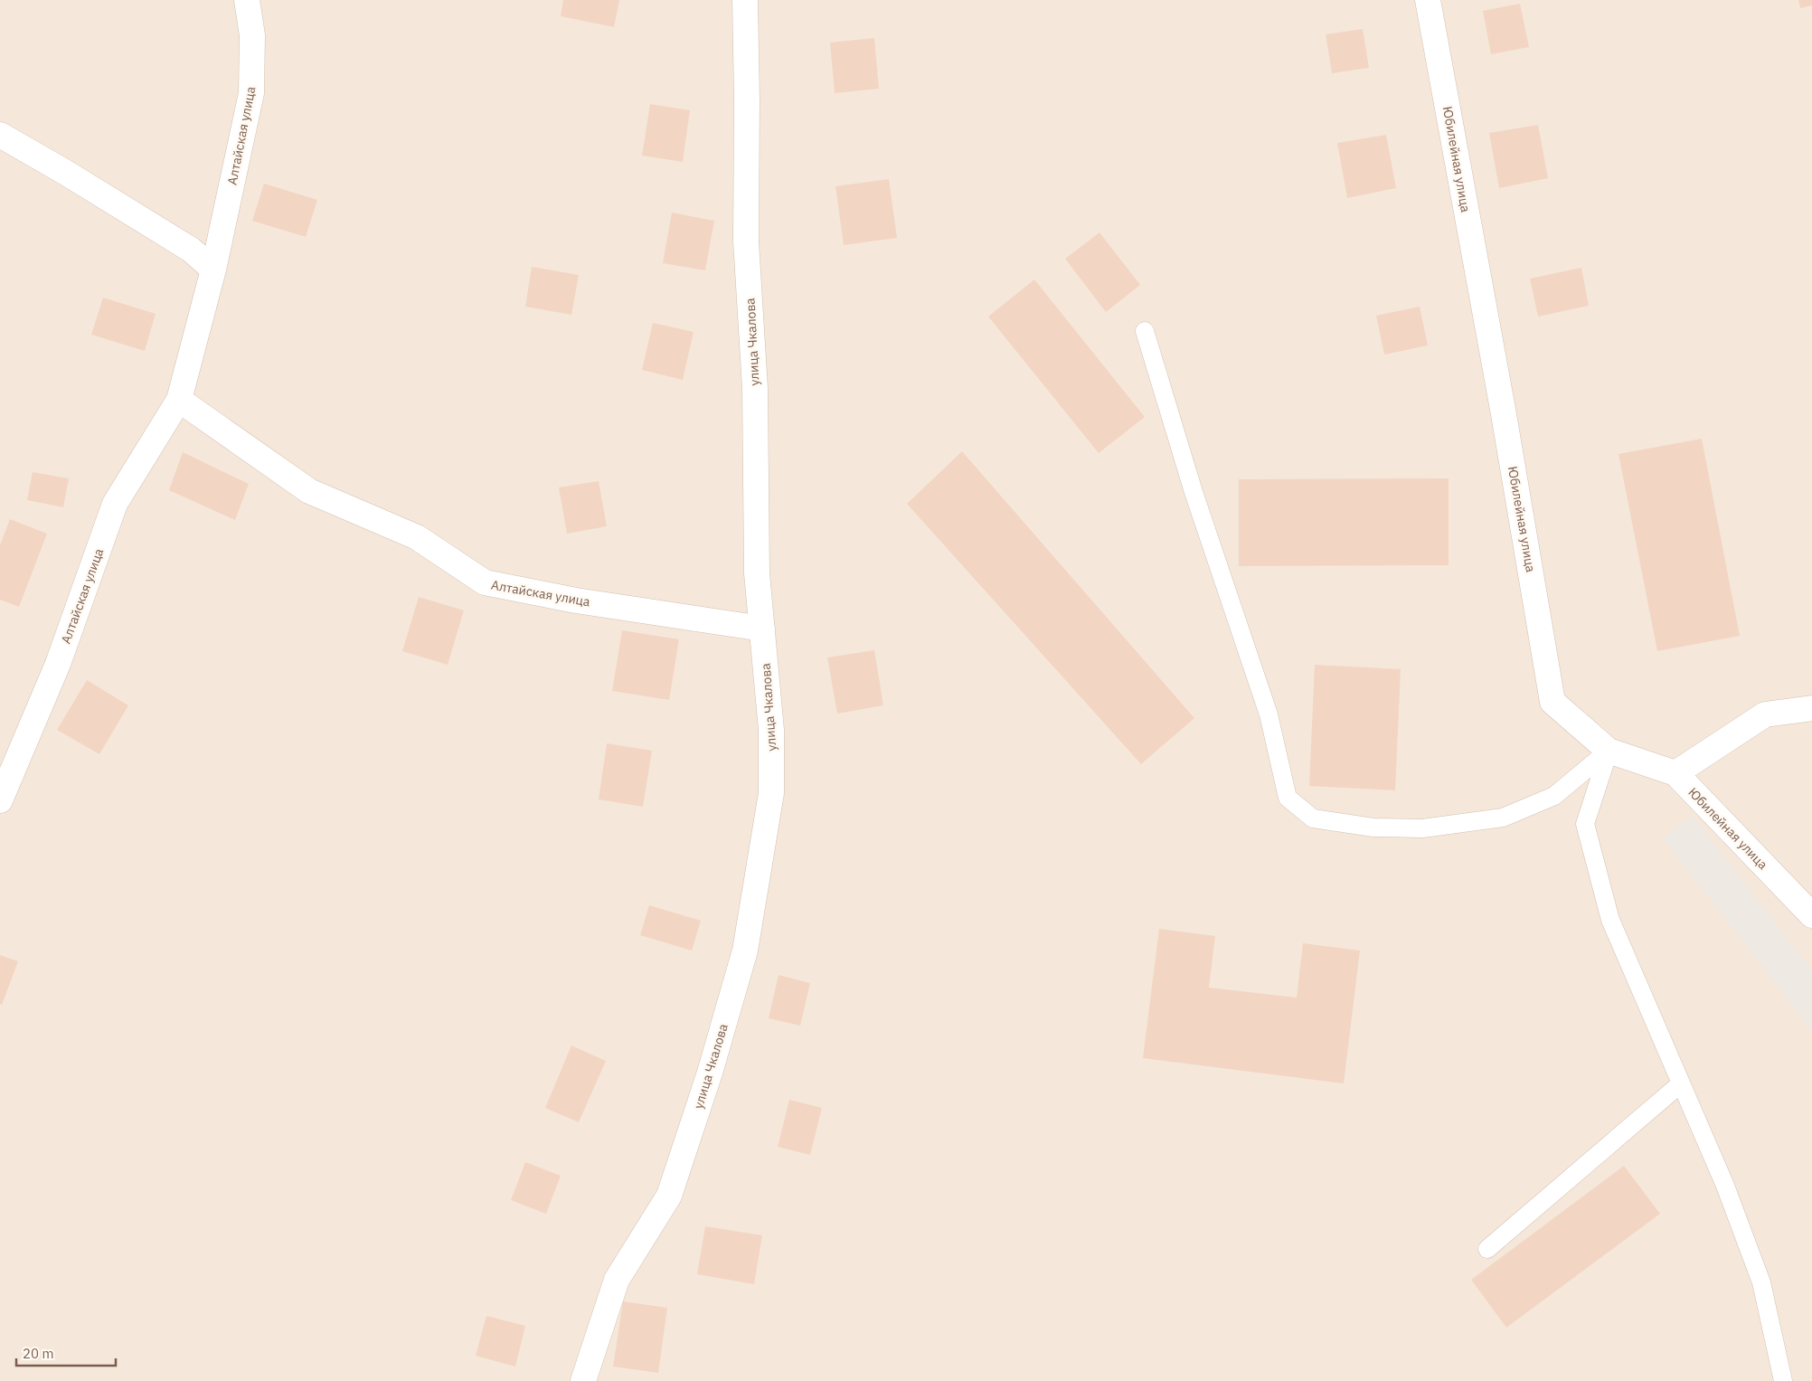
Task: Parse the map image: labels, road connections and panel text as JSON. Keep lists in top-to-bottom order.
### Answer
{
  "streets": {
    "street": ["Алтайская улица", "Юбилейная улица", "улица Чкалова"]
  },
  "crossings": [
    ["Алтайская улица", "улица Чкалова"]
  ],
  "scale_bar": "20 m"
}
